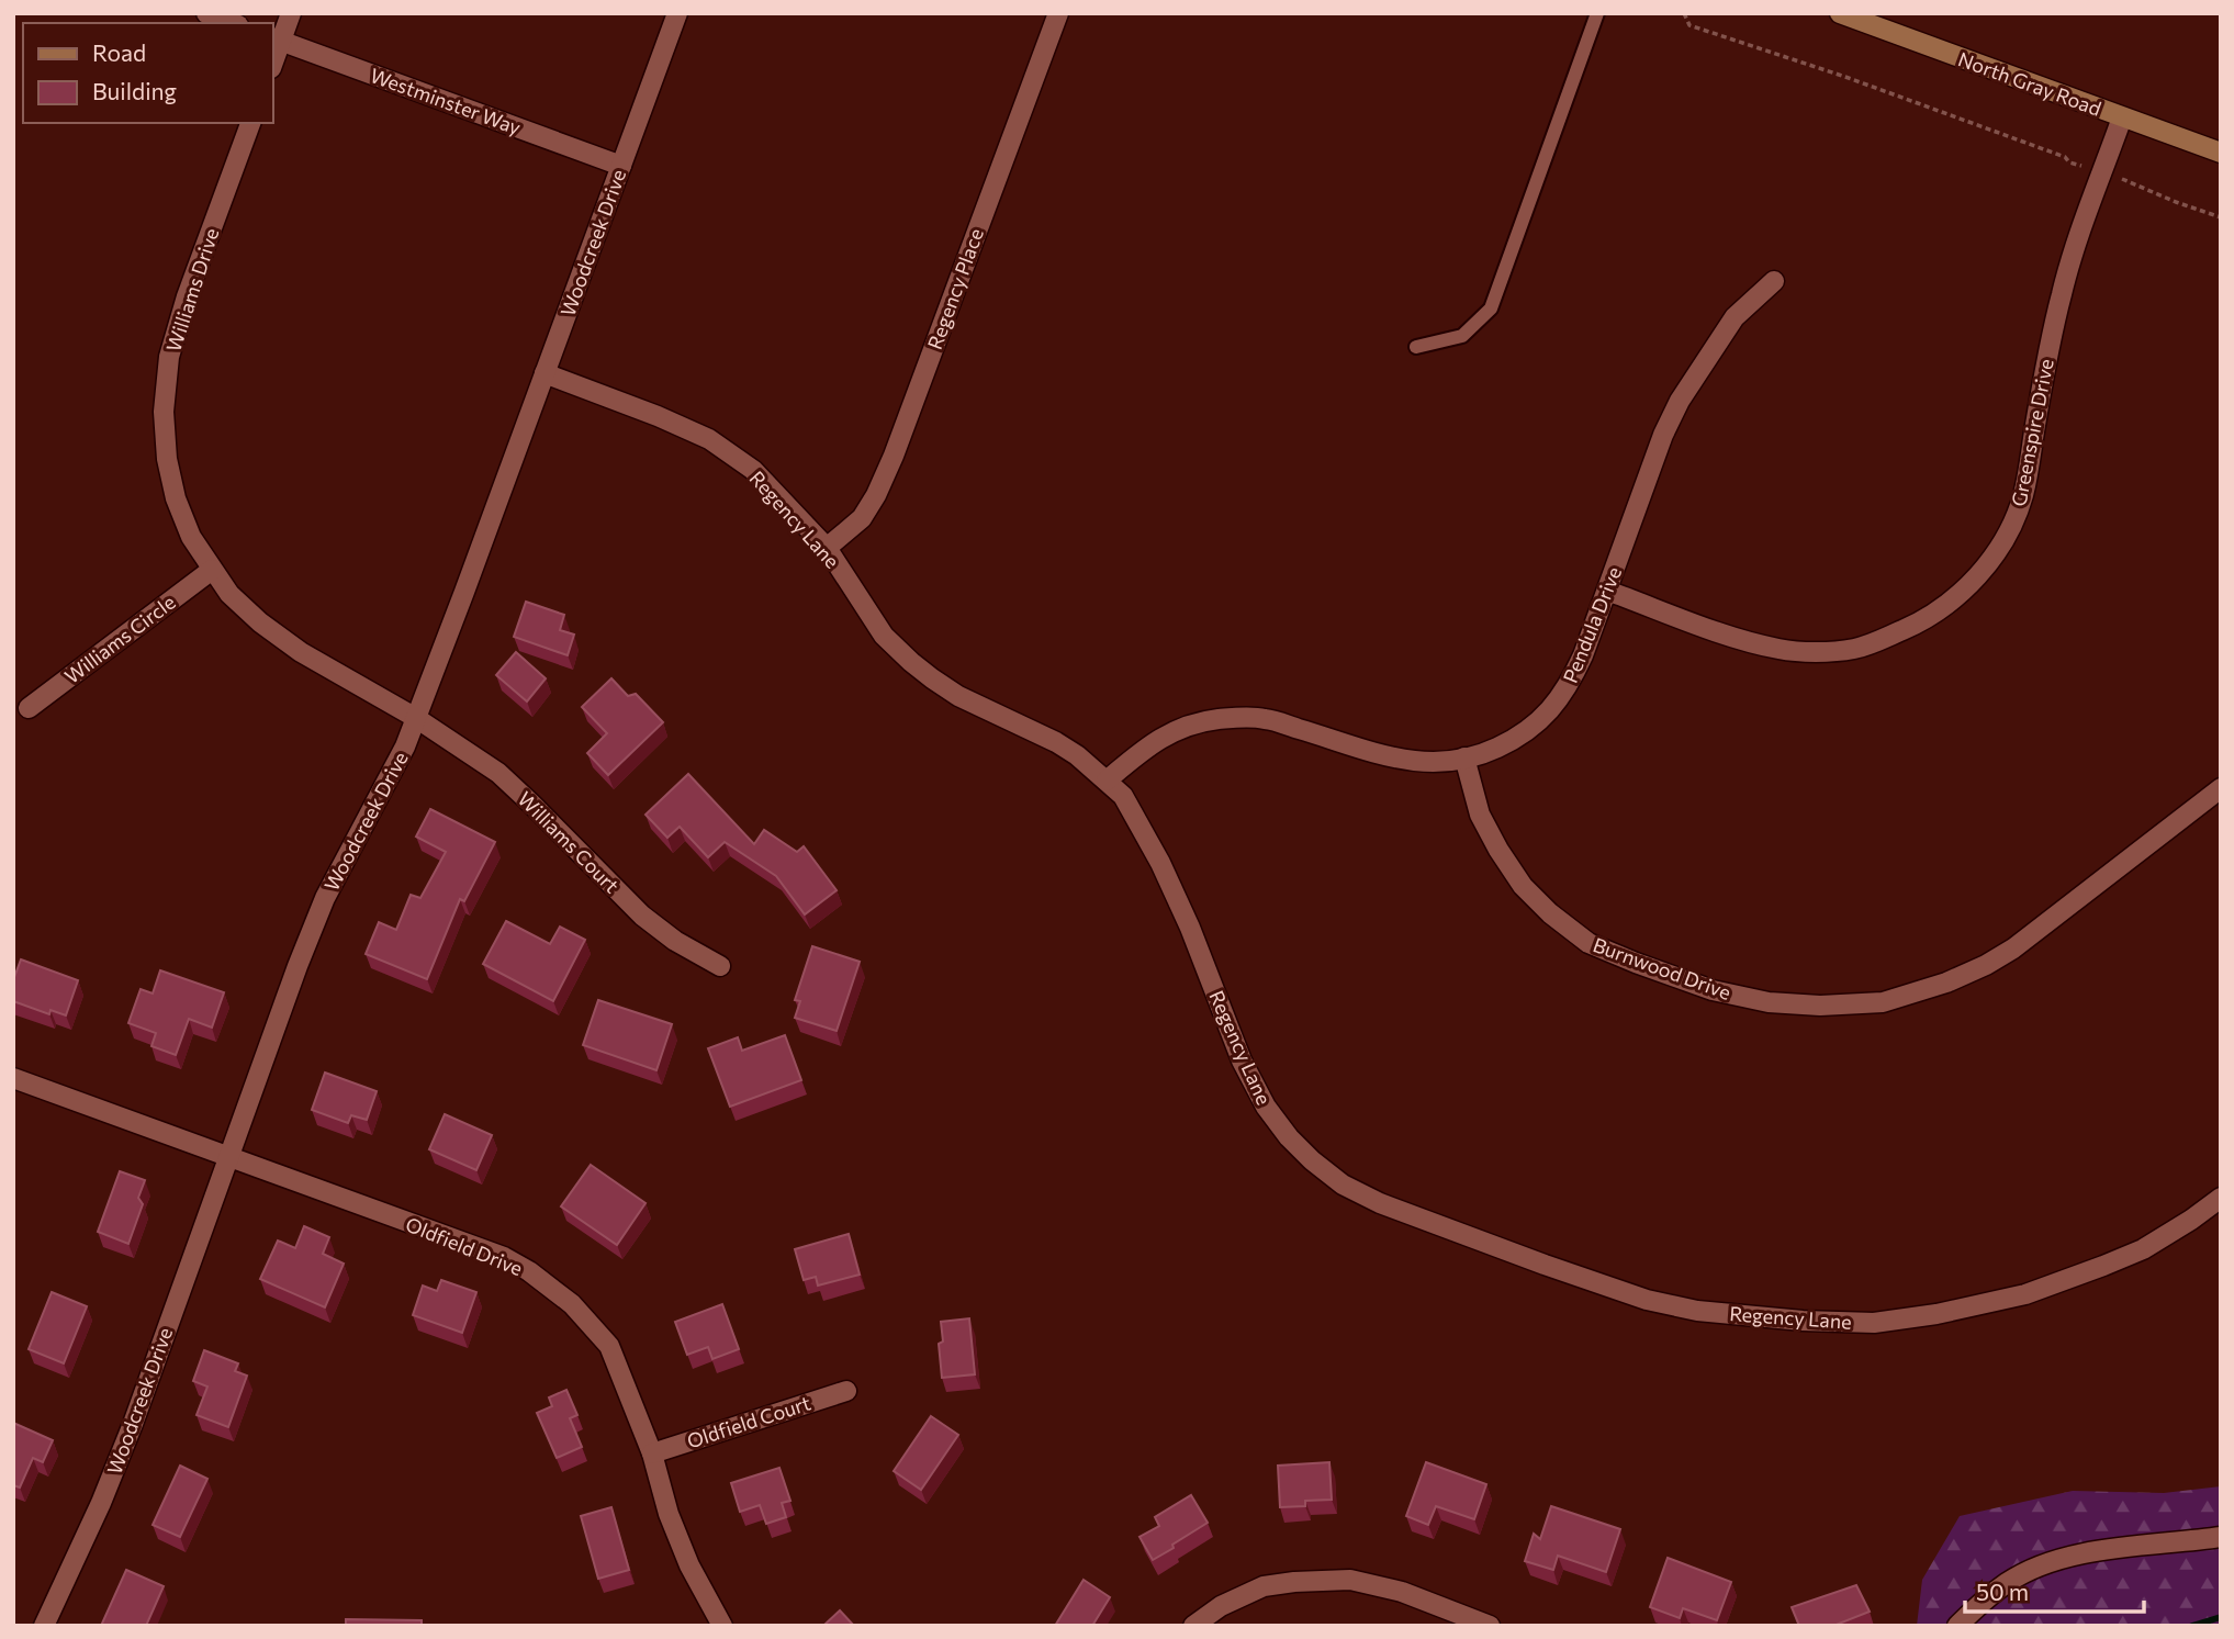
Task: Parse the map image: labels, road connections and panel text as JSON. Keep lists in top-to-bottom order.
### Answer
{
  "streets": {
    "street": [
      "North Gray Road",
      "Westminster Way",
      "Woodcreek Drive",
      "Regency Place",
      "Williams Drive",
      "Greenspire Drive",
      "Regency Lane",
      "Pendula Drive",
      "Williams Circle",
      "Williams Court",
      "Burnwood Drive",
      "Oldfield Drive",
      "Oldfield Court"
    ]
  },
  "crossings": [
    ["North Gray Road", "Greenspire Drive"],
    ["Westminster Way", "Woodcreek Drive"],
    ["Woodcreek Drive", "Williams Drive"],
    ["Woodcreek Drive", "Regency Lane"],
    ["Woodcreek Drive", "Williams Court"],
    ["Woodcreek Drive", "Oldfield Drive"],
    ["Regency Place", "Regency Lane"],
    ["Williams Drive", "Williams Circle"],
    ["Williams Drive", "Williams Court"],
    ["Greenspire Drive", "Pendula Drive"],
    ["Regency Lane", "Pendula Drive"],
    ["Pendula Drive", "Burnwood Drive"],
    ["Oldfield Drive", "Oldfield Court"]
  ],
  "legend": ["Road", "Building"],
  "scale_bar": "50 m"
}
